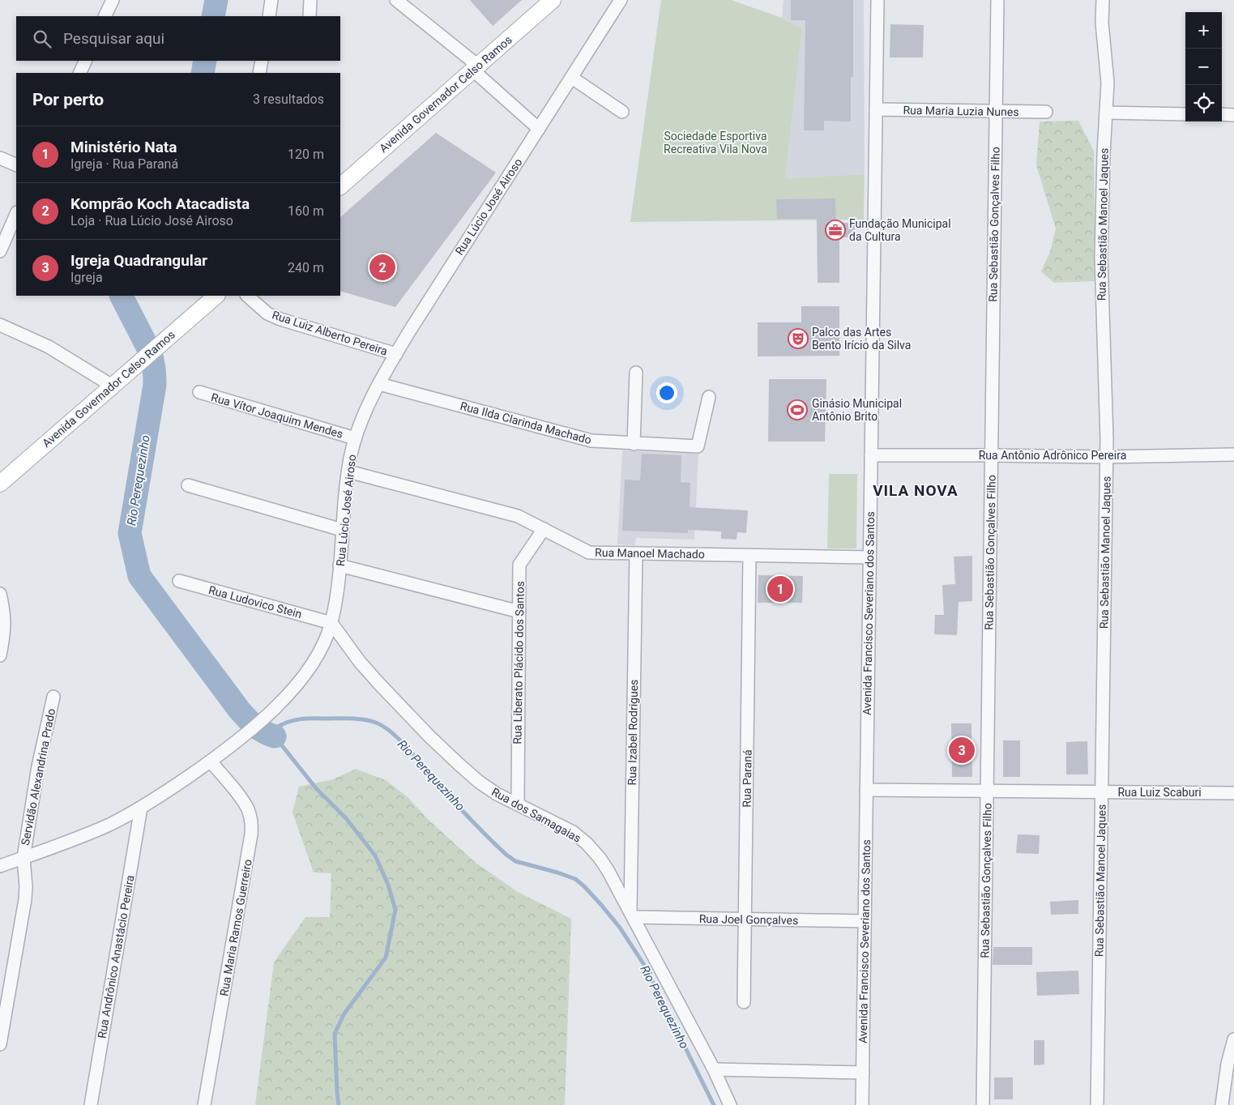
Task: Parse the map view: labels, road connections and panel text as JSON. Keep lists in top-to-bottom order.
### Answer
{
  "streets": {
    "main road": ["Avenida Governador Celso Ramos"],
    "street": [
      "Rua Maria Luzia Nunes",
      "Rua Lúcio José Airoso",
      "Rua Sebastião Gonçalves Filho",
      "Rua Sebastião Manoel Jaques",
      "Rua Luiz Alberto Pereira",
      "Rua Vítor Joaquim Mendes",
      "Rua Ilda Clarinda Machado",
      "Rua Antônio Adrônico Pereira",
      "Rua Manoel Machado",
      "Rua Ludovico Stein",
      "Avenida Francisco Severiano dos Santos",
      "Rua Liberato Plácido dos Santos",
      "Rua Izabel Rodrigues",
      "Servidão Alexandrina Prado",
      "Rua Paraná",
      "Rua Luiz Scaburi",
      "Rua dos Samagaias",
      "Rua Joel Gonçalves",
      "Rua Maria Ramos Guerreiro",
      "Rua Andrônico Anastácio Pereira"
    ]
  },
  "crossings": [
    ["Rua Maria Luzia Nunes", "Rua Sebastião Gonçalves Filho"],
    ["Rua Maria Luzia Nunes", "Avenida Francisco Severiano dos Santos"],
    ["Rua Lúcio José Airoso", "Rua Luiz Alberto Pereira"],
    ["Rua Lúcio José Airoso", "Rua Vítor Joaquim Mendes"],
    ["Rua Lúcio José Airoso", "Rua Ilda Clarinda Machado"],
    ["Rua Lúcio José Airoso", "Rua Manoel Machado"],
    ["Rua Lúcio José Airoso", "Rua Ludovico Stein"],
    ["Rua Lúcio José Airoso", "Servidão Alexandrina Prado"],
    ["Rua Lúcio José Airoso", "Rua dos Samagaias"],
    ["Rua Lúcio José Airoso", "Rua Maria Ramos Guerreiro"],
    ["Rua Lúcio José Airoso", "Rua Andrônico Anastácio Pereira"],
    ["Rua Sebastião Gonçalves Filho", "Rua Antônio Adrônico Pereira"],
    ["Rua Sebastião Gonçalves Filho", "Rua Luiz Scaburi"],
    ["Rua Sebastião Manoel Jaques", "Rua Antônio Adrônico Pereira"],
    ["Rua Sebastião Manoel Jaques", "Rua Luiz Scaburi"],
    ["Rua Antônio Adrônico Pereira", "Avenida Francisco Severiano dos Santos"],
    ["Rua Manoel Machado", "Avenida Francisco Severiano dos Santos"],
    ["Rua Manoel Machado", "Rua Liberato Plácido dos Santos"],
    ["Rua Manoel Machado", "Rua Izabel Rodrigues"],
    ["Rua Manoel Machado", "Rua Paraná"],
    ["Rua Ludovico Stein", "Rua dos Samagaias"],
    ["Avenida Francisco Severiano dos Santos", "Rua Luiz Scaburi"],
    ["Avenida Francisco Severiano dos Santos", "Rua Joel Gonçalves"],
    ["Rua Liberato Plácido dos Santos", "Rua dos Samagaias"],
    ["Rua Izabel Rodrigues", "Rua dos Samagaias"],
    ["Rua Izabel Rodrigues", "Rua Joel Gonçalves"],
    ["Rua Paraná", "Rua Joel Gonçalves"],
    ["Rua dos Samagaias", "Rua Joel Gonçalves"]
  ],
  "districts": ["VILA NOVA"],
  "water": ["Rio Perequezinho"],
  "parks": ["Sociedade Esportiva Recreativa Vila Nova"],
  "places": {
    "office": ["Fundação Municipal da Cultura"],
    "theatre": ["Palco das Artes Bento Irício da Silva"],
    "sports": ["Ginásio Municipal Antônio Brito"]
  },
  "page": {
    "map_buttons": ["+", "−"],
    "search": "Pesquisar aqui",
    "heading": ["Por perto", "3 resultados"],
    "list": [
      {
        "mark": "1",
        "name": "Ministério Nata",
        "note": "Igreja · Rua Paraná",
        "value": "120 m"
      },
      {
        "mark": "2",
        "name": "Komprão Koch Atacadista",
        "note": "Loja · Rua Lúcio José Airoso",
        "value": "160 m"
      },
      {
        "mark": "3",
        "name": "Igreja Quadrangular",
        "note": "Igreja",
        "value": "240 m"
      }
    ],
    "pins": ["2", "1", "3"]
  }
}
